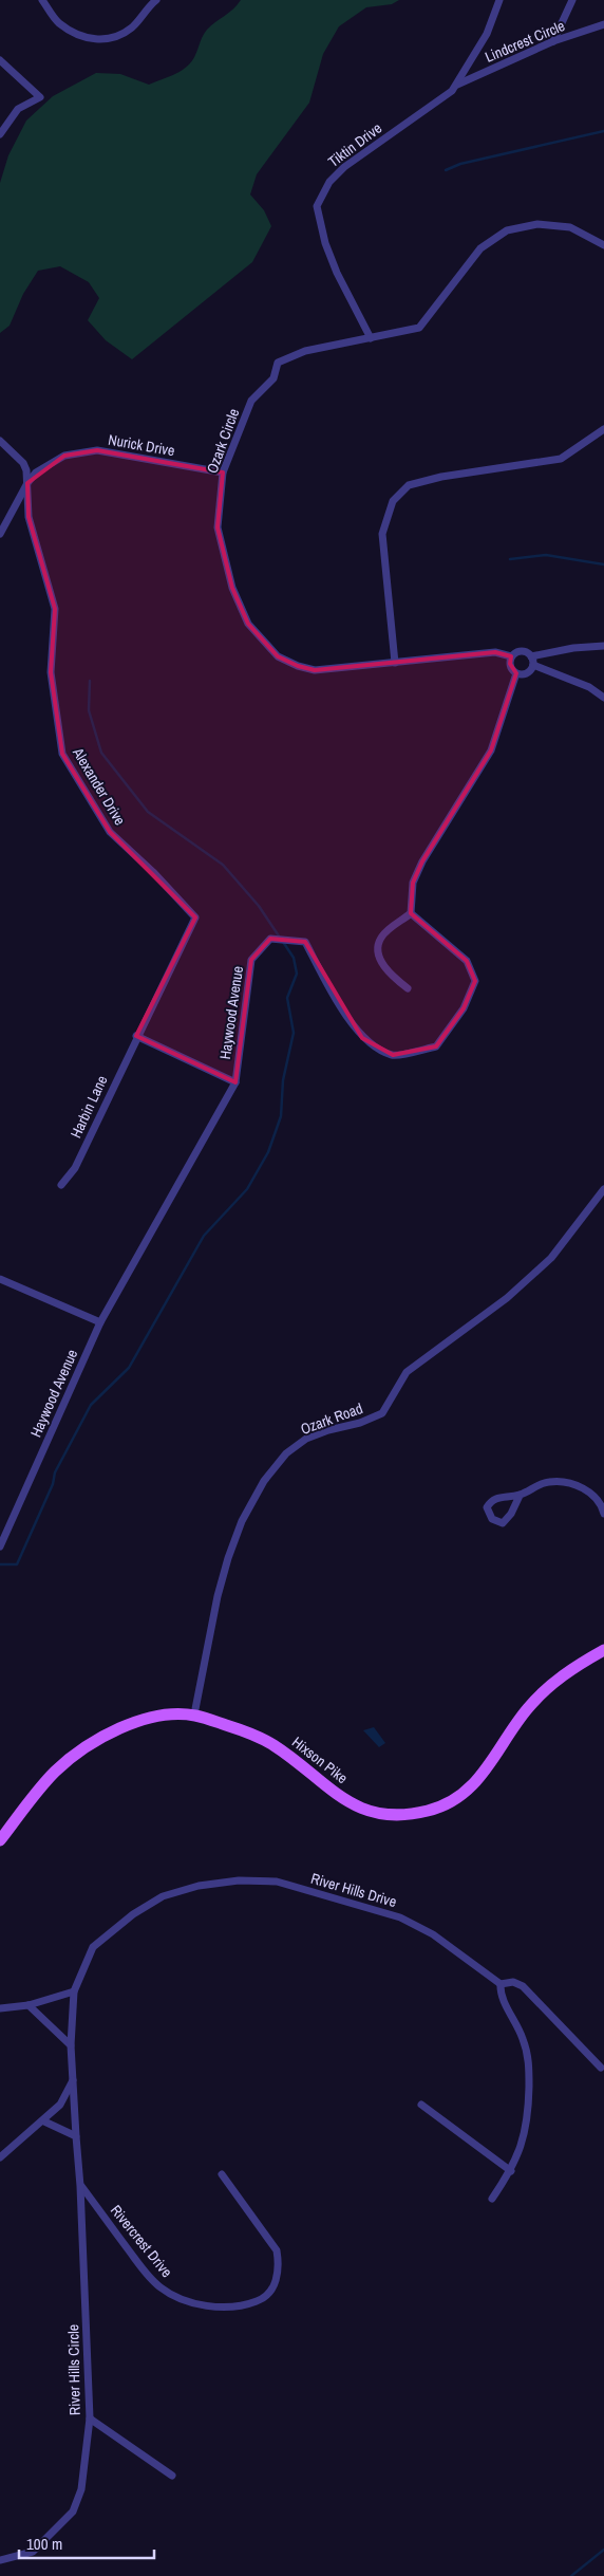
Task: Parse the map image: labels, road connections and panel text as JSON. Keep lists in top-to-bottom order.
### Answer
{
  "streets": {
    "main road": ["Hixson Pike"],
    "street": [
      "Lindcrest Circle",
      "Tiktin Drive",
      "Ozark Circle",
      "Nurick Drive",
      "Alexander Drive",
      "Haywood Avenue",
      "Harbin Lane",
      "Ozark Road",
      "River Hills Drive",
      "Rivercrest Drive",
      "River Hills Circle"
    ]
  },
  "crossings": [
    ["Lindcrest Circle", "Tiktin Drive"],
    ["Tiktin Drive", "Ozark Circle"],
    ["Ozark Circle", "Nurick Drive"],
    ["Nurick Drive", "Alexander Drive"],
    ["Alexander Drive", "Harbin Lane"],
    ["Ozark Road", "Hixson Pike"],
    ["River Hills Drive", "River Hills Circle"],
    ["Rivercrest Drive", "River Hills Circle"]
  ],
  "scale_bar": "100 m"
}
